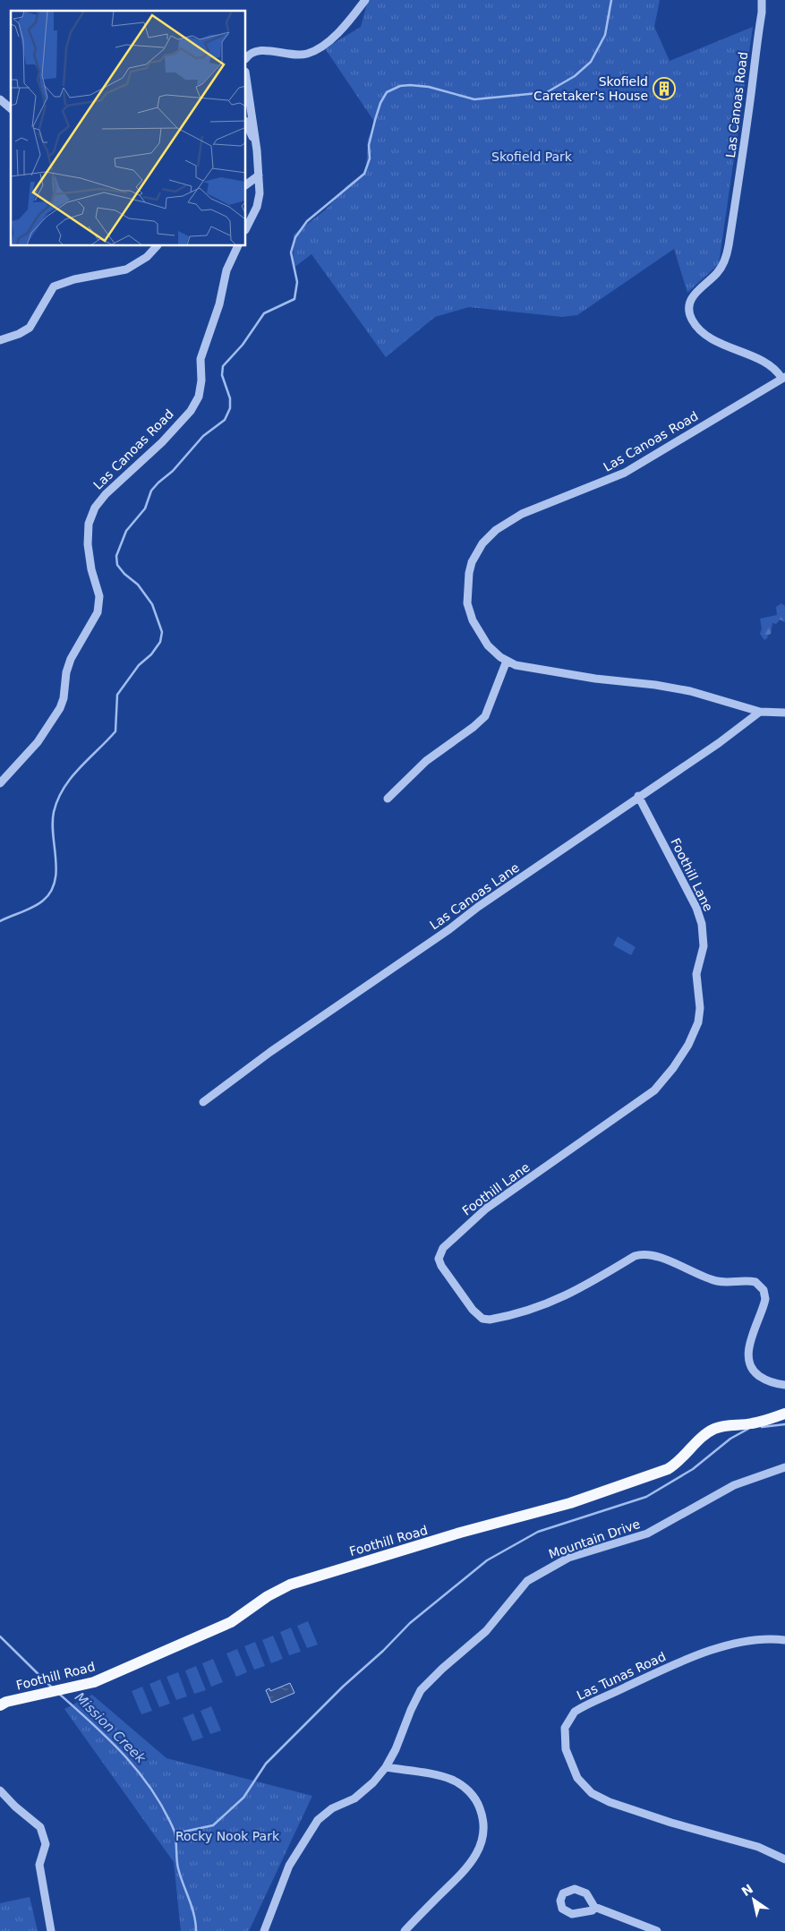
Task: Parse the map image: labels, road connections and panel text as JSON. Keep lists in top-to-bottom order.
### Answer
{
  "streets": {
    "main road": ["Foothill Road"],
    "street": [
      "Las Canoas Road",
      "Foothill Lane",
      "Las Canoas Lane",
      "Mountain Drive",
      "Las Tunas Road"
    ]
  },
  "crossings": [
    ["Las Canoas Road", "Las Canoas Lane"],
    ["Foothill Lane", "Las Canoas Lane"]
  ],
  "water": ["Mission Creek"],
  "parks": ["Skofield Park", "Rocky Nook Park"],
  "places": {
    "building": ["Skofield Caretaker's House"]
  },
  "north": "top left"
}
